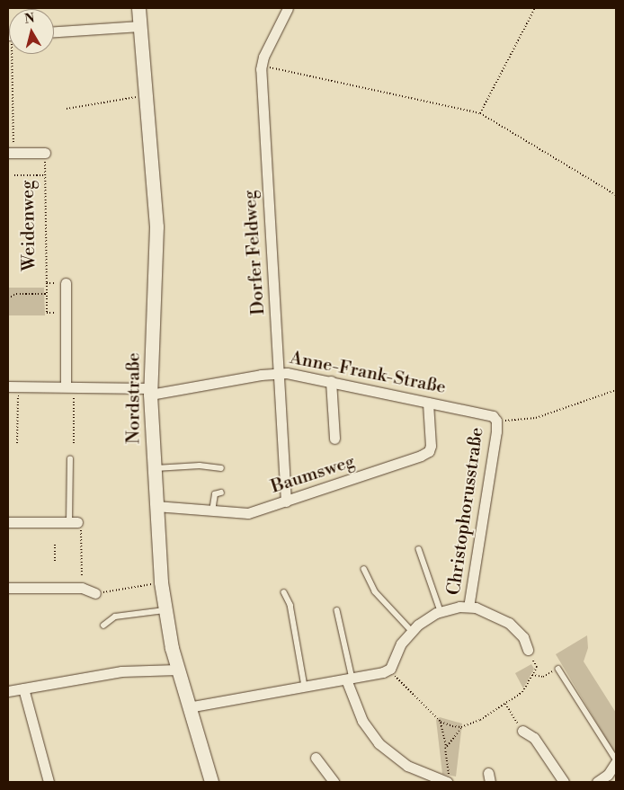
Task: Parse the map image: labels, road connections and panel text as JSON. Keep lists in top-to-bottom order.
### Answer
{
  "streets": {
    "street": [
      "Dorfer Feldweg",
      "Anne-Frank-Straße",
      "Nordstraße",
      "Baumsweg",
      "Christophorusstraße"
    ],
    "path": ["Weidenweg"]
  },
  "crossings": [
    ["Dorfer Feldweg", "Anne-Frank-Straße"],
    ["Dorfer Feldweg", "Baumsweg"],
    ["Anne-Frank-Straße", "Nordstraße"],
    ["Anne-Frank-Straße", "Baumsweg"],
    ["Anne-Frank-Straße", "Christophorusstraße"],
    ["Nordstraße", "Baumsweg"]
  ],
  "north": "top"
}
